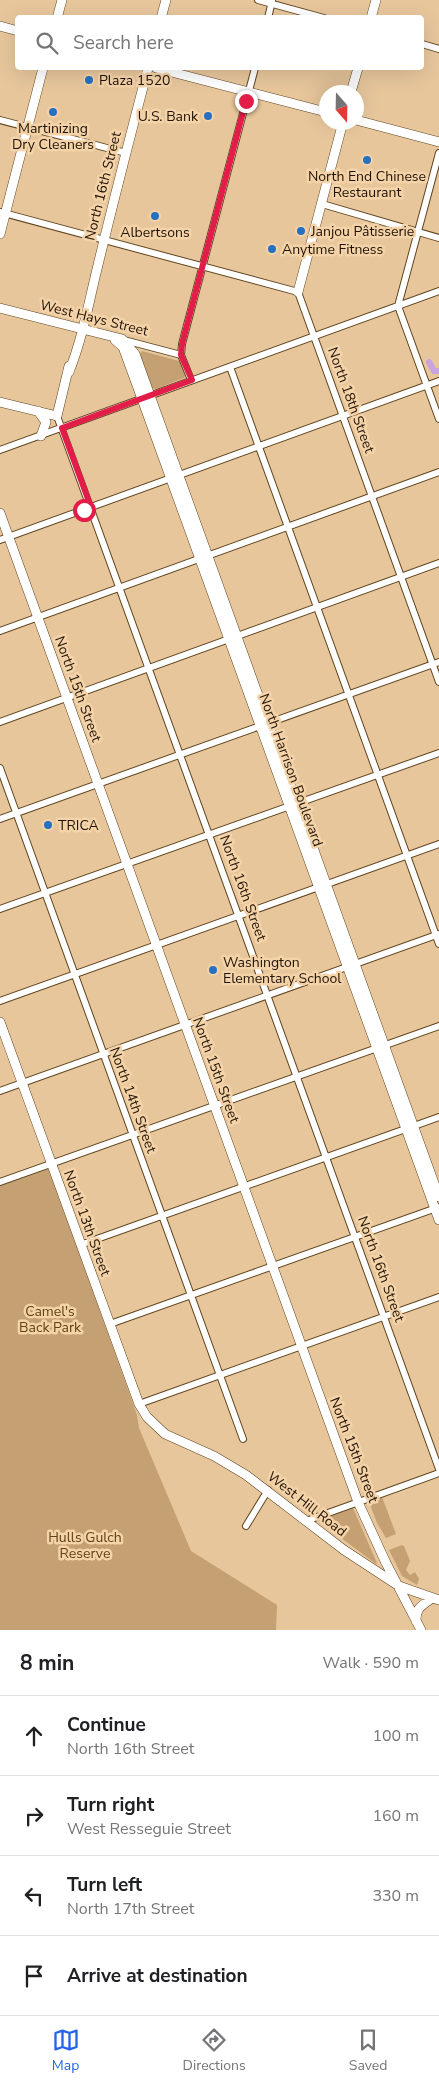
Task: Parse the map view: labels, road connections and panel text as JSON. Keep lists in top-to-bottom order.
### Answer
{
  "streets": {
    "street": [
      "North 16th Street",
      "West Hays Street",
      "North 18th Street",
      "North 15th Street",
      "North Harrison Boulevard",
      "North 14th Street",
      "North 13th Street",
      "West Hill Road"
    ]
  },
  "crossings": [
    ["North 16th Street", "West Hays Street"],
    ["West Hays Street", "North Harrison Boulevard"],
    ["North 15th Street", "West Hill Road"],
    ["North 13th Street", "West Hill Road"]
  ],
  "parks": ["Camel's Back Park", "Hulls Gulch Reserve"],
  "places": [
    "Plaza 1520",
    "Martinizing Dry Cleaners",
    "U.S. Bank",
    "North End Chinese Restaurant",
    "Albertsons",
    "Janjou Pâtisserie",
    "Anytime Fitness",
    "TRICA",
    "Washington Elementary School"
  ],
  "north": "bottom",
  "page": {
    "search": "Search here",
    "heading": ["8 min", "Walk · 590 m"],
    "list": [
      ["Continue", "North 16th Street", "100 m"],
      ["Turn right", "West Resseguie Street", "160 m"],
      ["Turn left", "North 17th Street", "330 m"],
      "Arrive at destination"
    ],
    "nav": ["Map", "Directions", "Saved"]
  }
}
